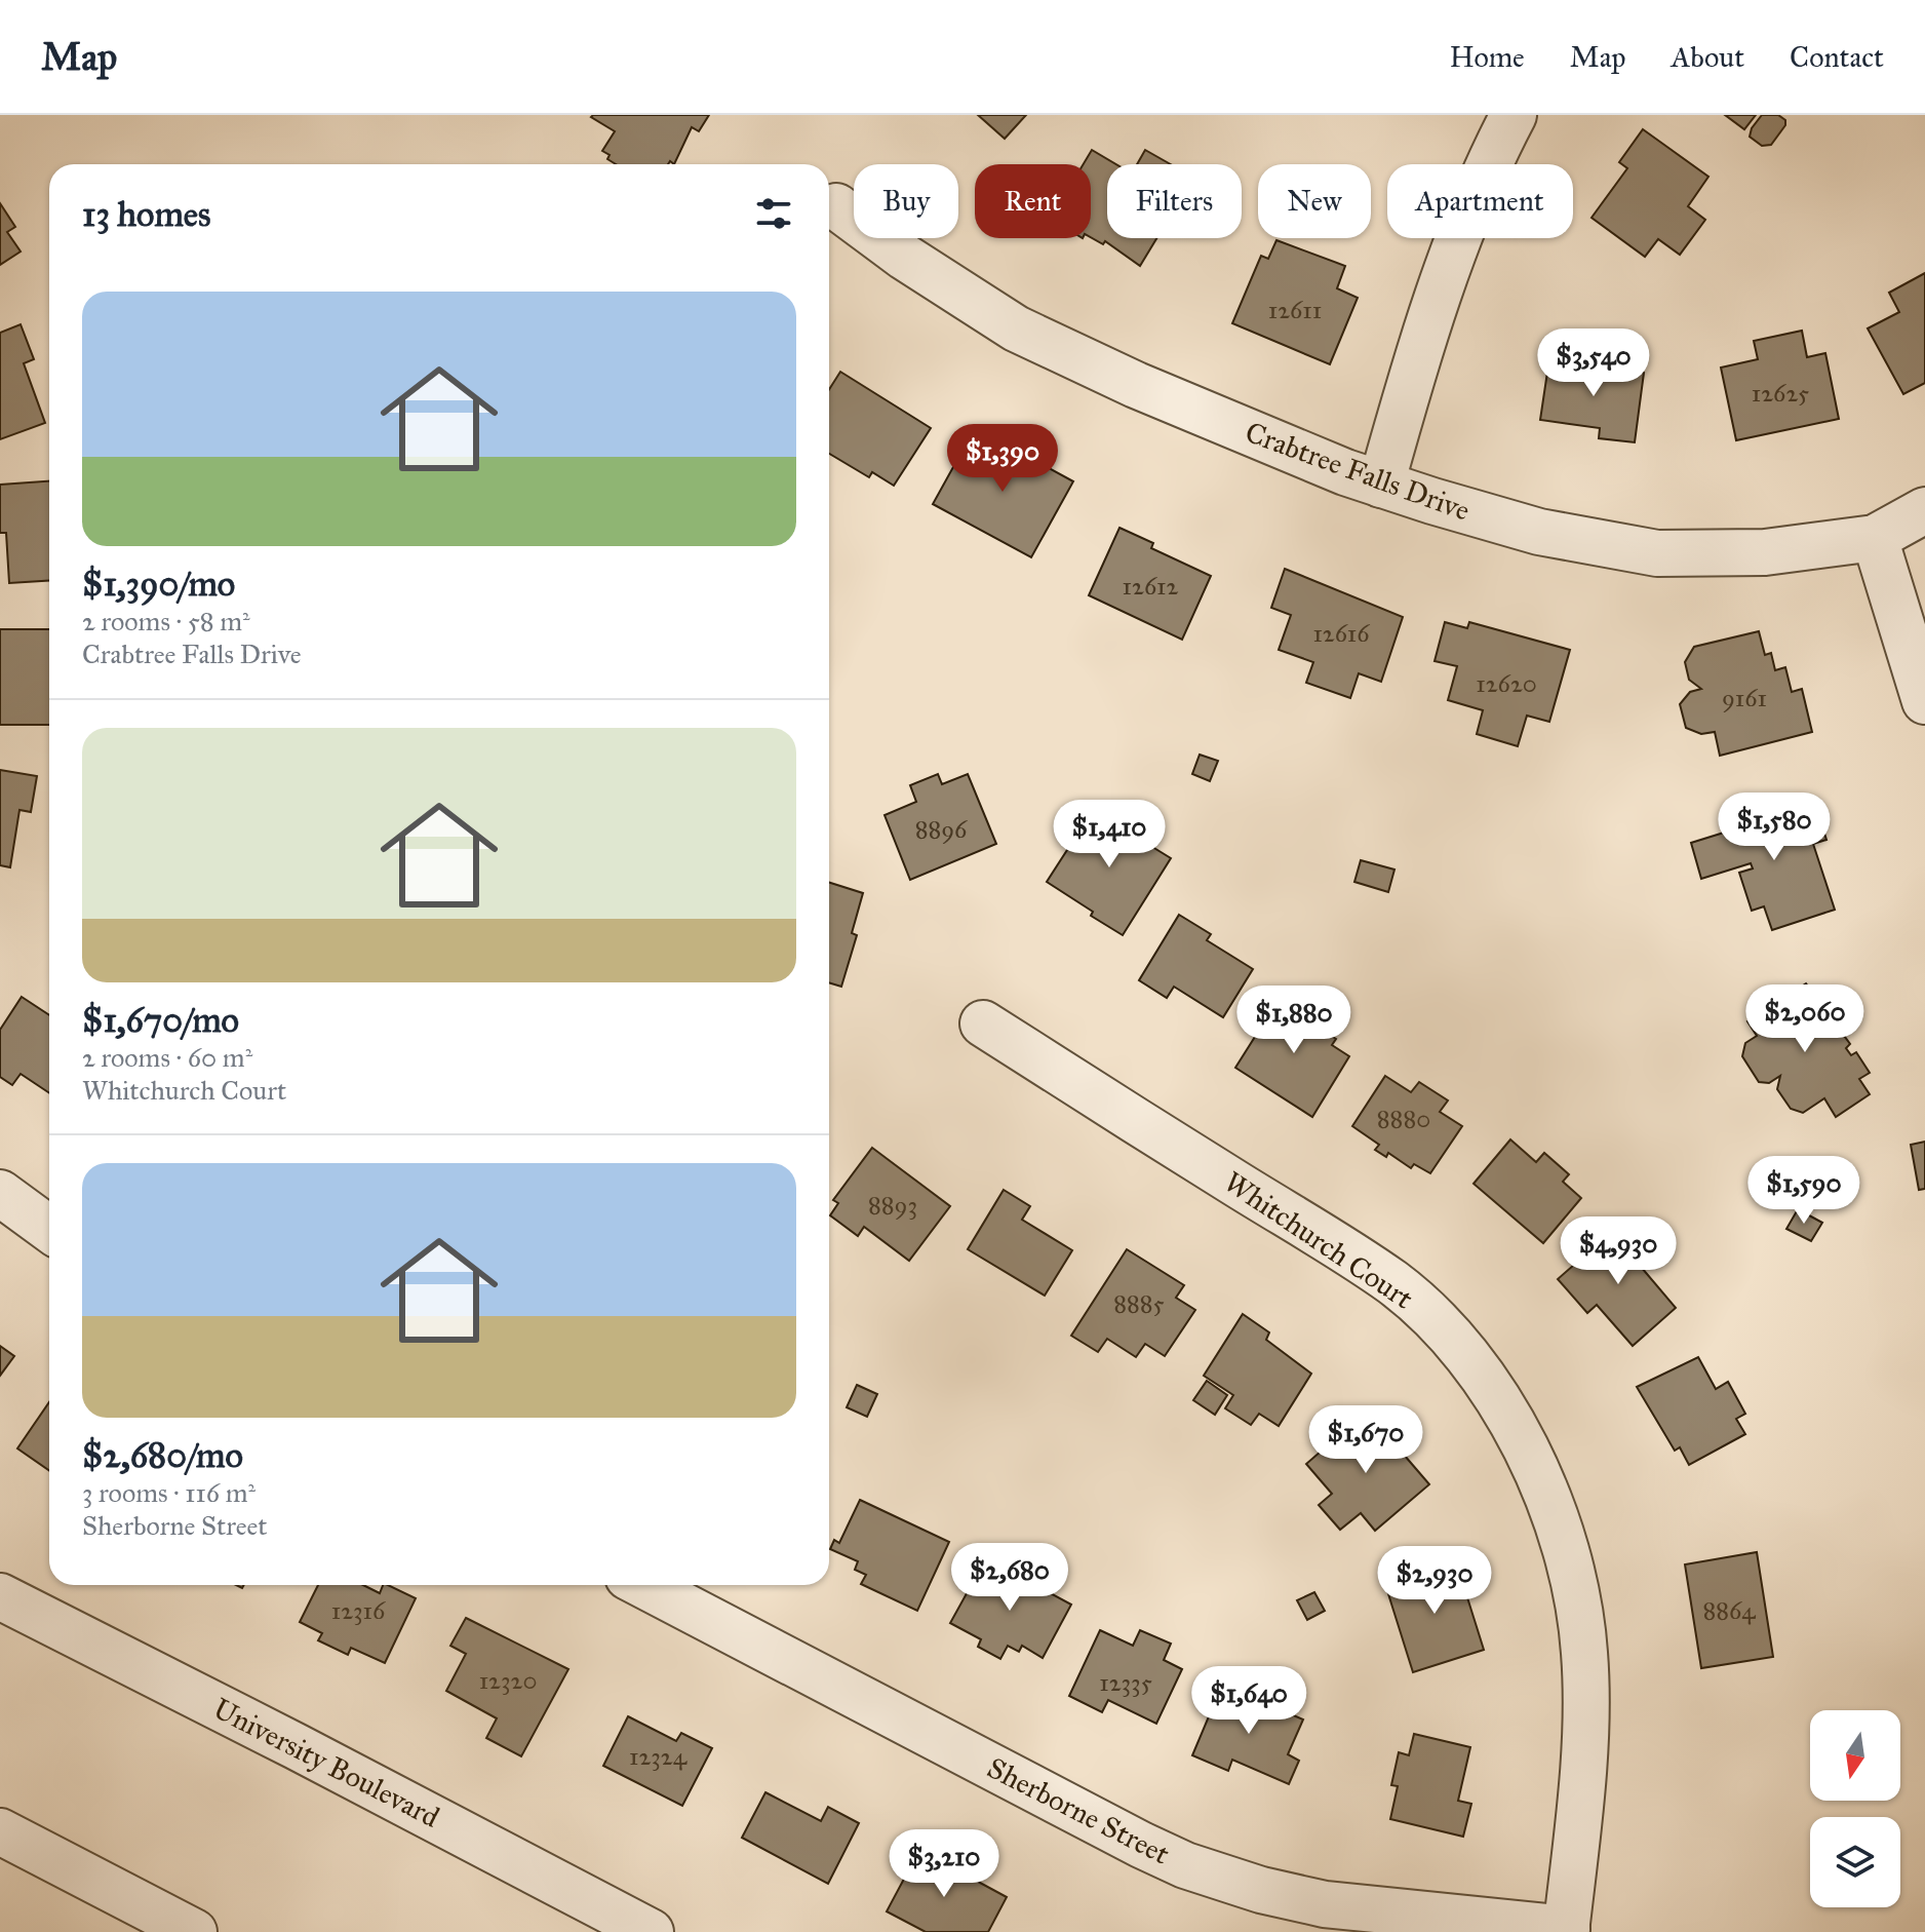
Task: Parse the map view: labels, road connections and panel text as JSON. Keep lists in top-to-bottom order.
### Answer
{
  "streets": {
    "street": [
      "Crabtree Falls Drive",
      "Whitchurch Court",
      "University Boulevard",
      "Sherborne Street"
    ]
  },
  "crossings": [
    ["Whitchurch Court", "Sherborne Street"]
  ],
  "house_numbers": [
    "12611",
    "12625",
    "12612",
    "12616",
    "12620",
    "9161",
    "8896",
    "8880",
    "8893",
    "8885",
    "12316",
    "8864",
    "12320",
    "12335",
    "12324"
  ],
  "north": "bottom",
  "page": {
    "header": "Map",
    "nav": [
      "Home",
      "Map",
      "About",
      "Contact"
    ],
    "chip": [
      "Buy",
      "Rent",
      "Filters",
      "New",
      "Apartment"
    ],
    "heading": "13 homes",
    "list": [
      {
        "name": "$1,390/mo",
        "note": "2 rooms · 58 m² · Crabtree Falls Drive"
      },
      {
        "name": "$1,670/mo",
        "note": "2 rooms · 60 m² · Whitchurch Court"
      },
      {
        "name": "$2,680/mo",
        "note": "3 rooms · 116 m² · Sherborne Street"
      }
    ],
    "price": [
      "$3,540",
      "$1,390",
      "$1,580",
      "$1,410",
      "$2,060",
      "$1,880",
      "$1,590",
      "$4,930",
      "$1,670",
      "$2,680",
      "$2,930",
      "$1,640",
      "$3,210"
    ]
  }
}
